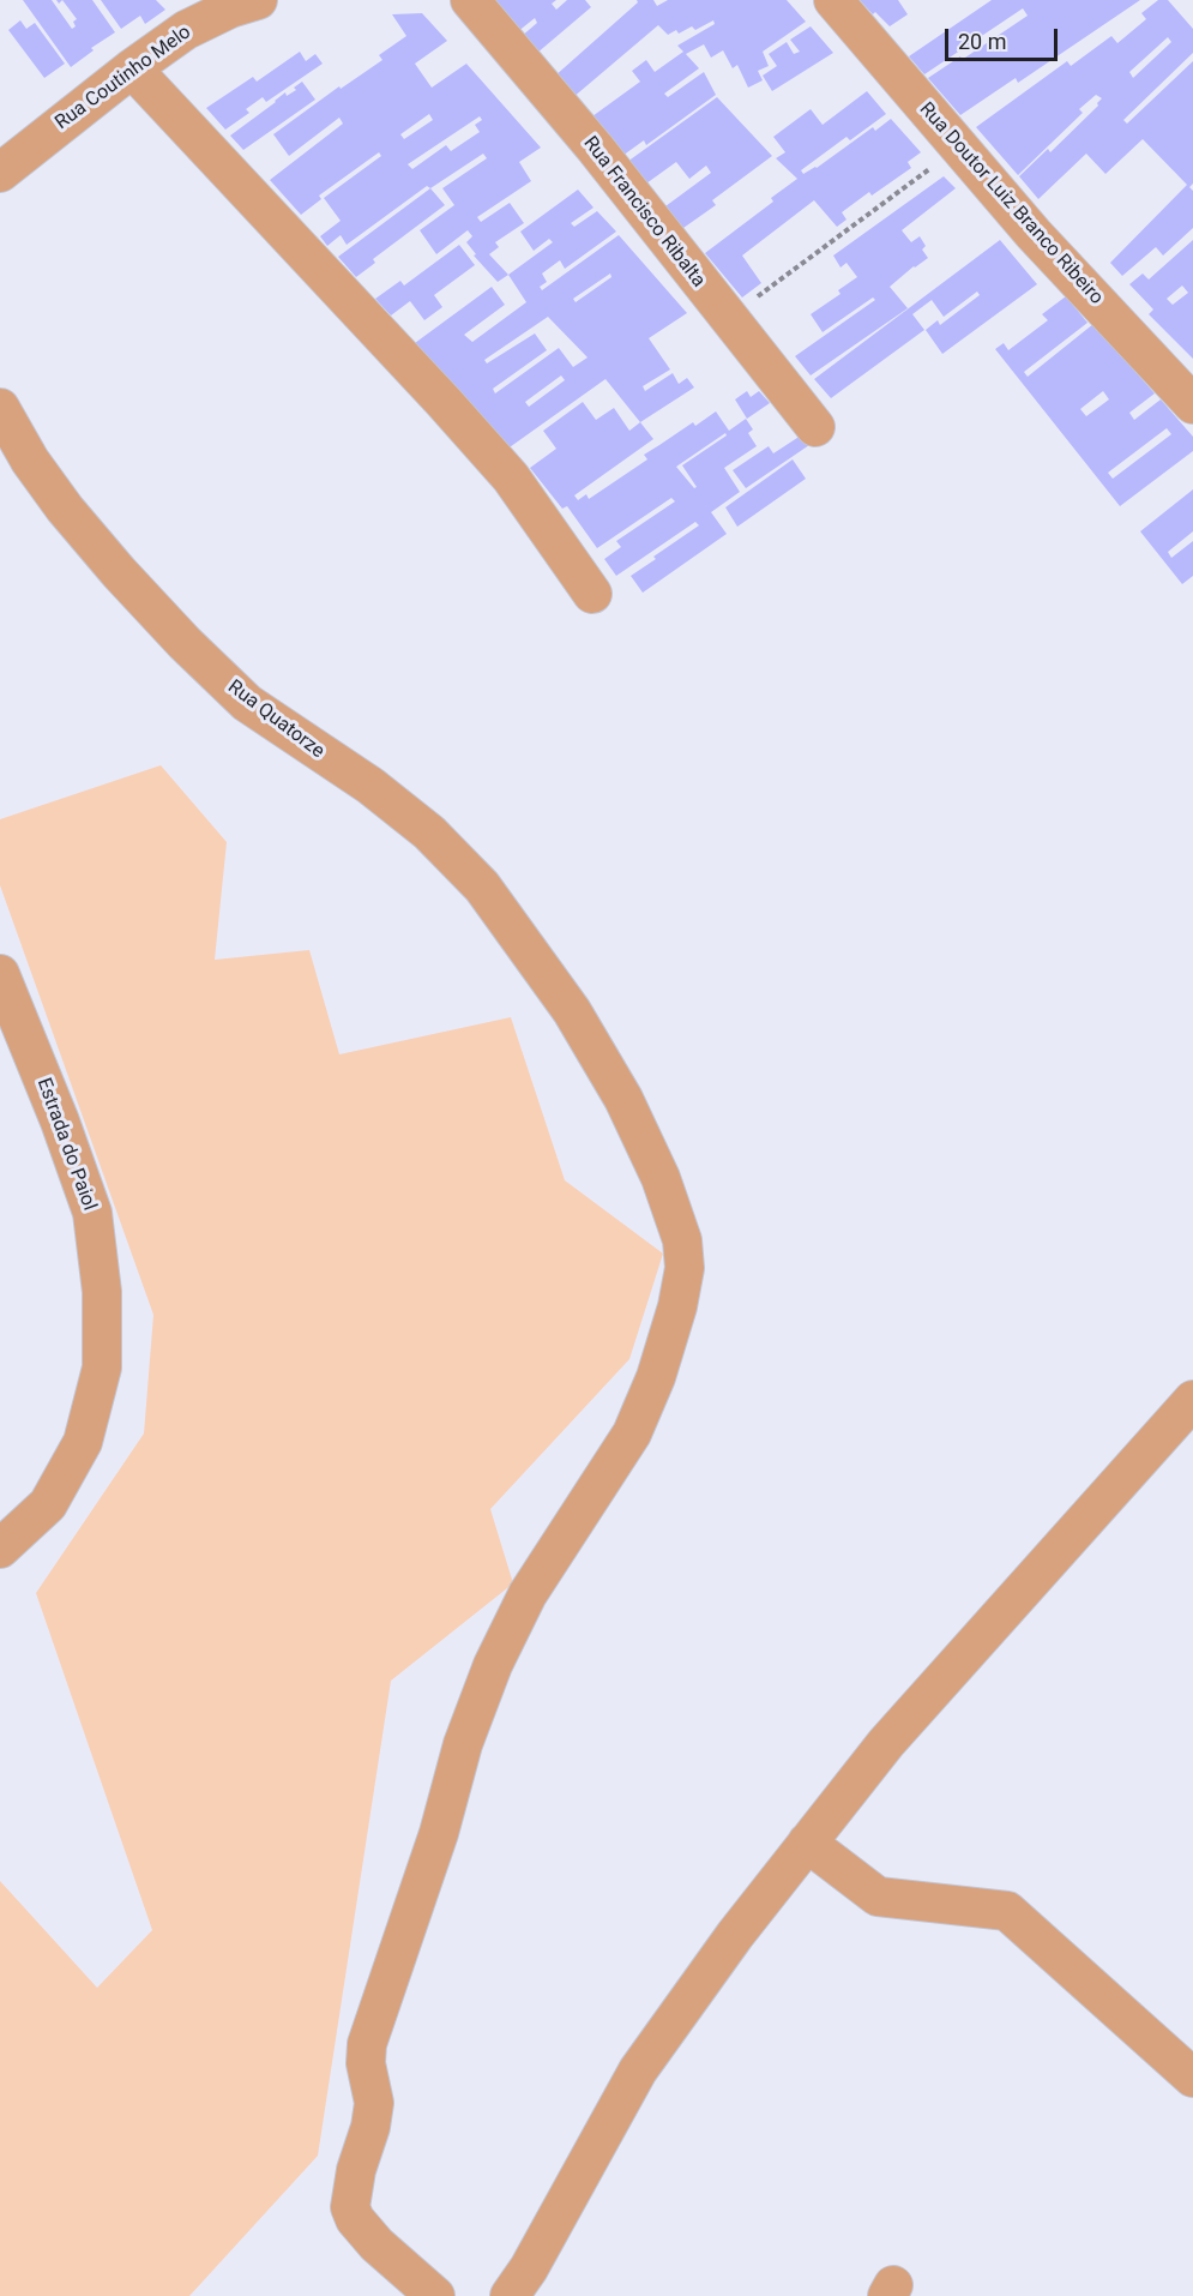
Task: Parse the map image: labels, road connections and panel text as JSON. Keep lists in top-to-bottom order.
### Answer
{
  "streets": {
    "street": [
      "Rua Coutinho Melo",
      "Rua Doutor Luiz Branco Ribeiro",
      "Rua Francisco Ribalta",
      "Rua Quatorze",
      "Estrada do Paiol"
    ]
  },
  "scale_bar": "20 m"
}
